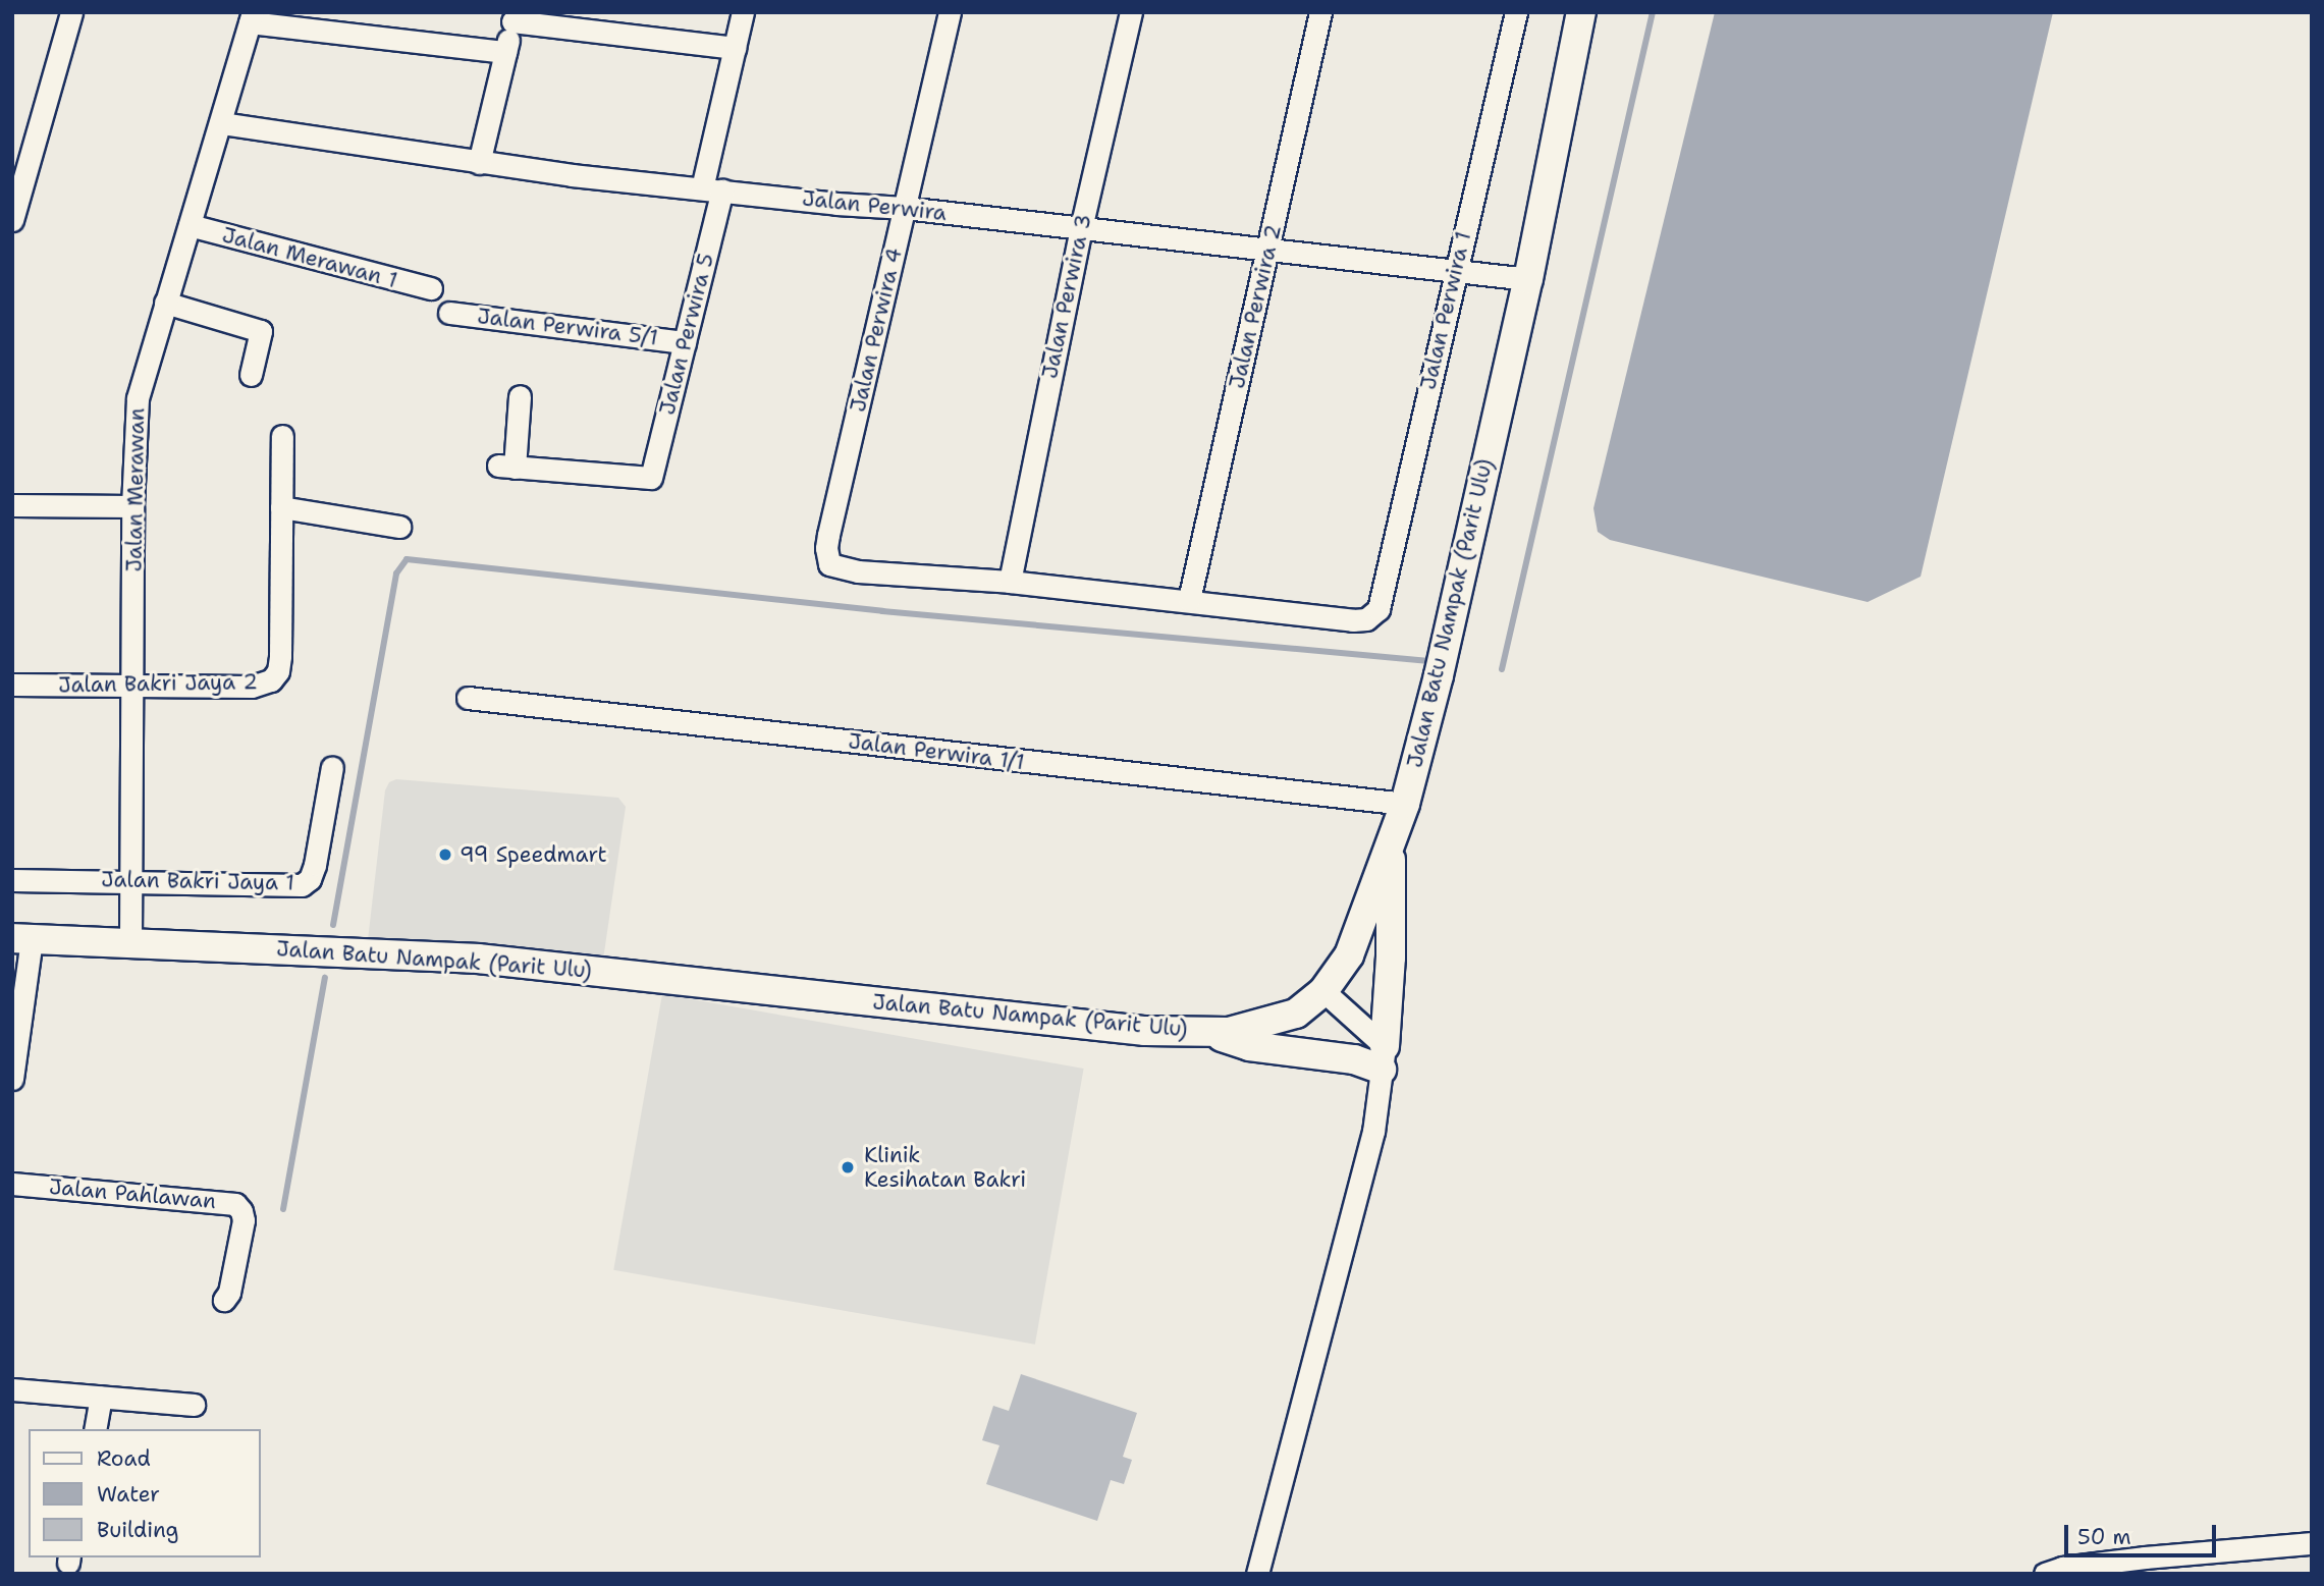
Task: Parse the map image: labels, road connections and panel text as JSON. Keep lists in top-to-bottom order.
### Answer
{
  "streets": {
    "street": [
      "Jalan Perwira",
      "Jalan Merawan 1",
      "Jalan Perwira 3",
      "Jalan Perwira 2",
      "Jalan Perwira 1",
      "Jalan Perwira 5/1",
      "Jalan Perwira 4",
      "Jalan Perwira 5",
      "Jalan Merawan",
      "Jalan Batu Nampak (Parit Ulu)",
      "Jalan Bakri Jaya 2",
      "Jalan Perwira 1/1",
      "Jalan Bakri Jaya 1",
      "Jalan Pahlawan"
    ]
  },
  "crossings": [
    ["Jalan Perwira", "Jalan Perwira 3"],
    ["Jalan Perwira", "Jalan Perwira 2"],
    ["Jalan Perwira", "Jalan Perwira 1"],
    ["Jalan Perwira", "Jalan Perwira 4"],
    ["Jalan Perwira", "Jalan Perwira 5"],
    ["Jalan Perwira", "Jalan Merawan"],
    ["Jalan Perwira", "Jalan Batu Nampak (Parit Ulu)"],
    ["Jalan Merawan 1", "Jalan Merawan"],
    ["Jalan Perwira 3", "Jalan Perwira 4"],
    ["Jalan Perwira 2", "Jalan Perwira 1"],
    ["Jalan Perwira 5/1", "Jalan Perwira 5"],
    ["Jalan Merawan", "Jalan Batu Nampak (Parit Ulu)"],
    ["Jalan Merawan", "Jalan Bakri Jaya 2"],
    ["Jalan Merawan", "Jalan Bakri Jaya 1"],
    ["Jalan Batu Nampak (Parit Ulu)", "Jalan Perwira 1/1"]
  ],
  "places": ["99 Speedmart", "Klinik Kesihatan Bakri"],
  "legend": ["Road", "Water", "Building"],
  "scale_bar": "50 m"
}
